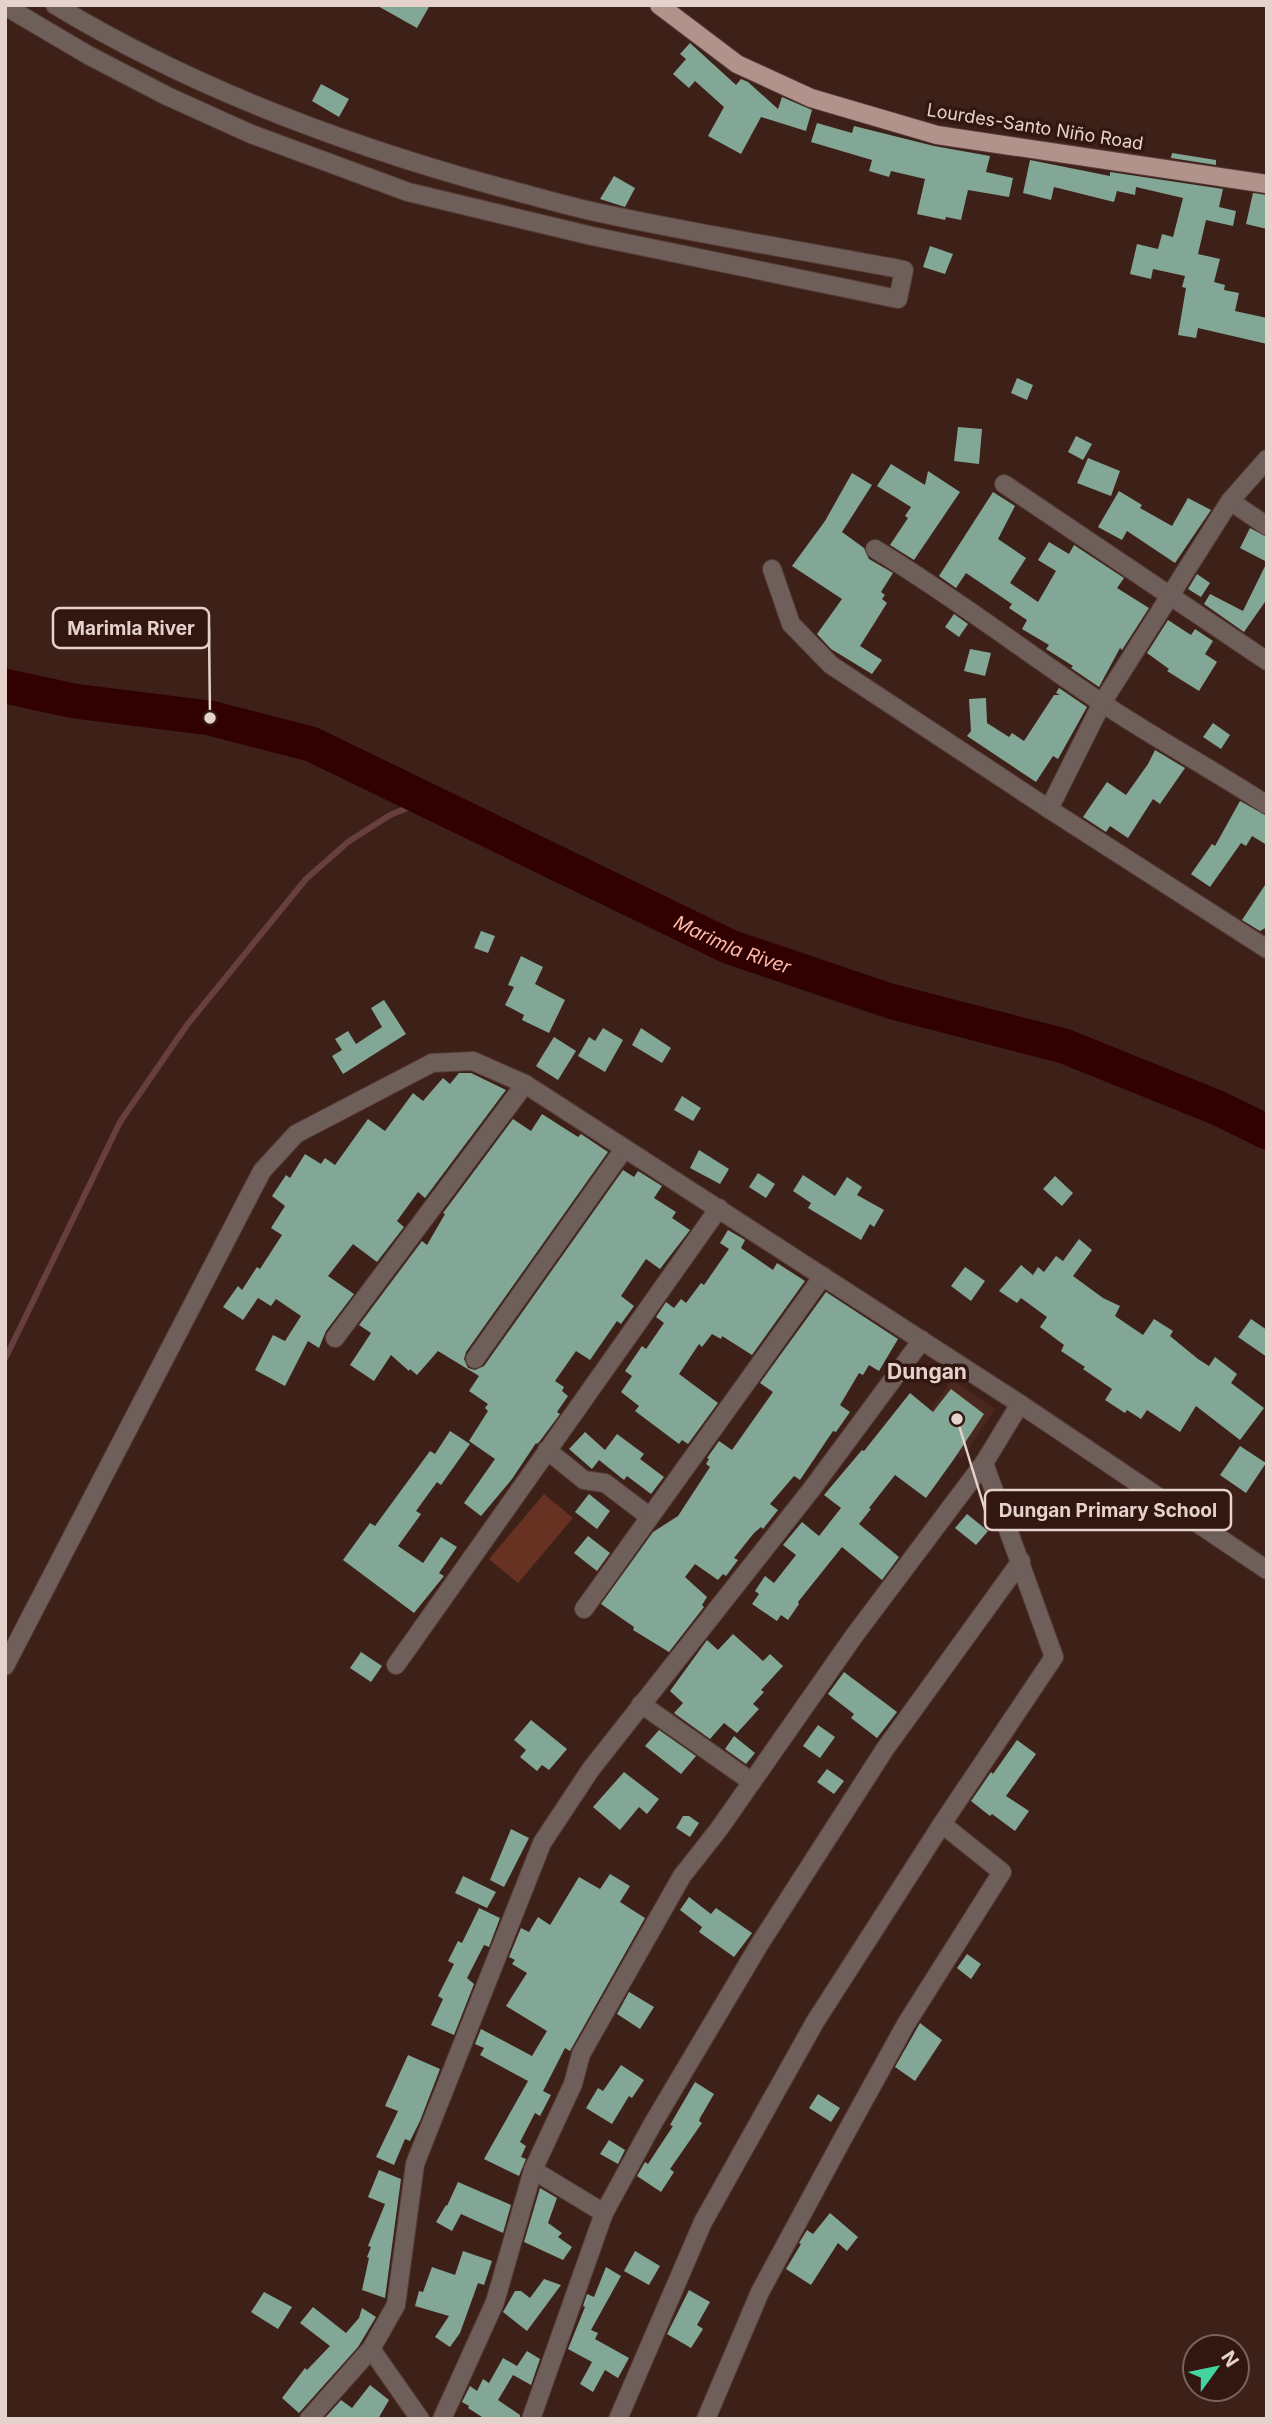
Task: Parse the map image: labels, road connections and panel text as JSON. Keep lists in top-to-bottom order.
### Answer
{
  "streets": {
    "main road": ["Lourdes-Santo Niño Road"]
  },
  "districts": ["Dungan"],
  "water": ["Marimla River"],
  "places": ["Marimla River", "Dungan Primary School"],
  "north": "top right"
}
